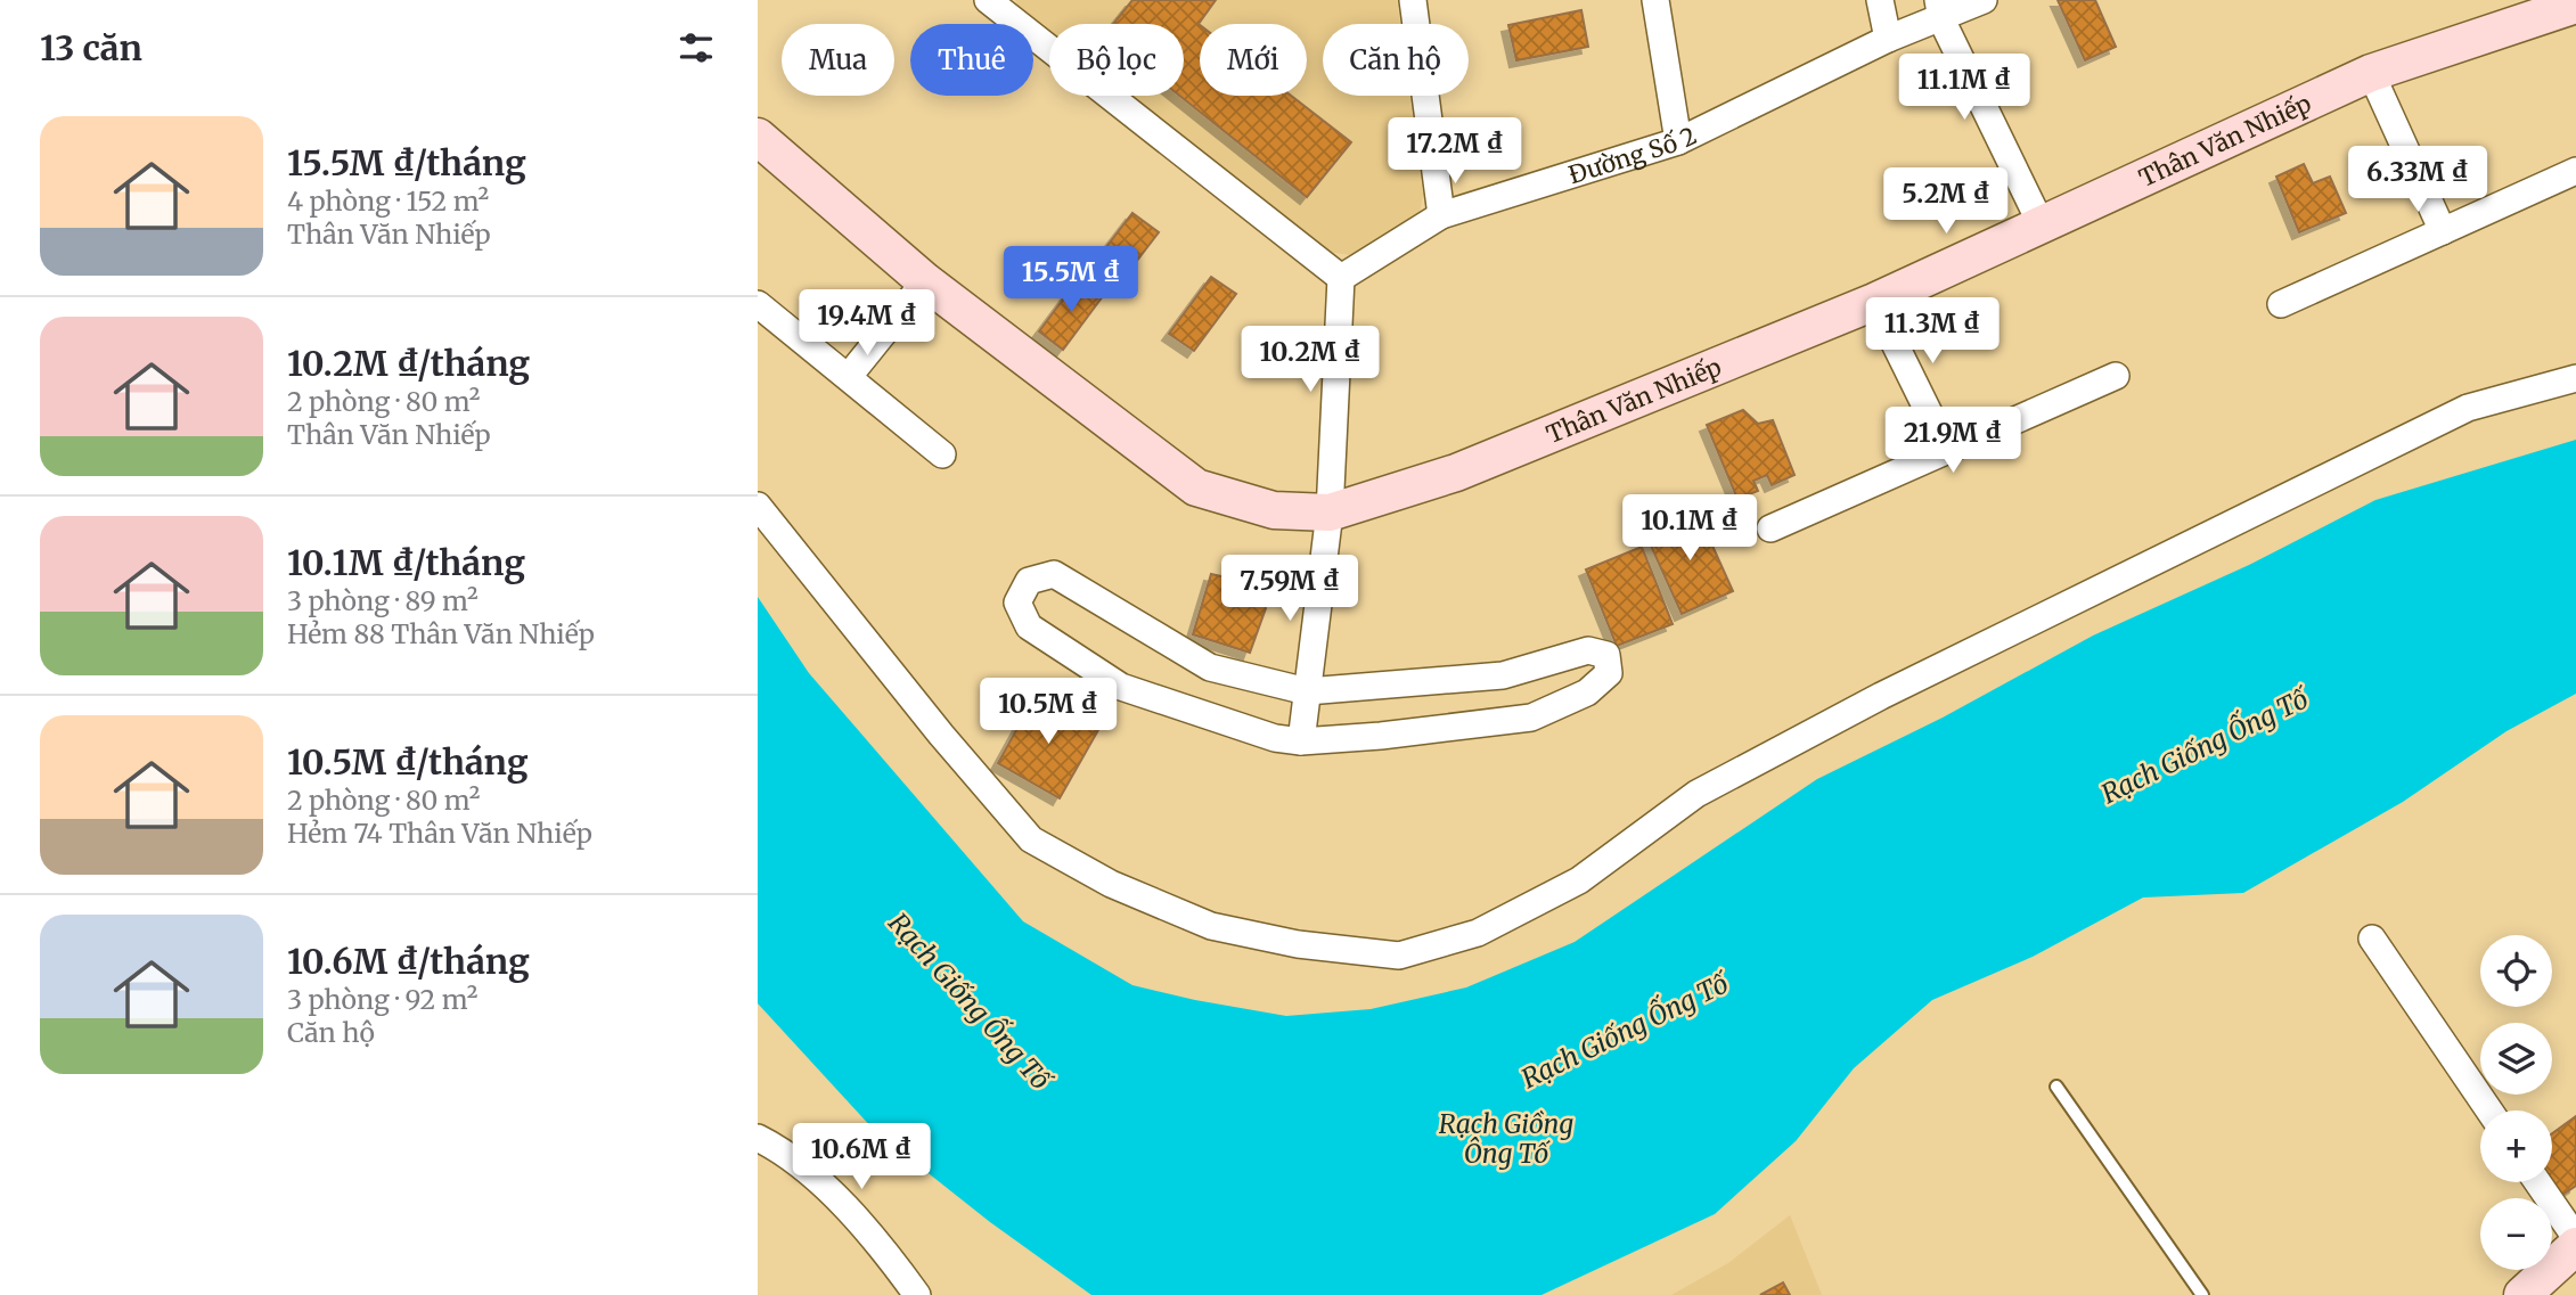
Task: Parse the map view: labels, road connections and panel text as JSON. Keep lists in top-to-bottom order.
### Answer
{
  "streets": {
    "street": ["Thân Văn Nhiếp", "Đường Số 2"]
  },
  "water": ["Rạch Giống Ống Tố", "Rạch Giồng Ông Tố"],
  "page": {
    "heading": "13 căn",
    "chip": [
      "Mua",
      "Thuê",
      "Bộ lọc",
      "Mới",
      "Căn hộ"
    ],
    "price": [
      "11.1M ₫",
      "17.2M ₫",
      "6.33M ₫",
      "5.2M ₫",
      "15.5M ₫",
      "19.4M ₫",
      "11.3M ₫",
      "10.2M ₫",
      "21.9M ₫",
      "10.1M ₫",
      "7.59M ₫",
      "10.5M ₫",
      "10.6M ₫"
    ],
    "list": [
      {
        "name": "15.5M ₫/tháng",
        "note": "4 phòng · 152 m² · Thân Văn Nhiếp"
      },
      {
        "name": "10.2M ₫/tháng",
        "note": "2 phòng · 80 m² · Thân Văn Nhiếp"
      },
      {
        "name": "10.1M ₫/tháng",
        "note": "3 phòng · 89 m² · Hẻm 88 Thân Văn Nhiếp"
      },
      {
        "name": "10.5M ₫/tháng",
        "note": "2 phòng · 80 m² · Hẻm 74 Thân Văn Nhiếp"
      },
      {
        "name": "10.6M ₫/tháng",
        "note": "3 phòng · 92 m² · Căn hộ"
      }
    ],
    "map_buttons": ["+", "−"]
  }
}
